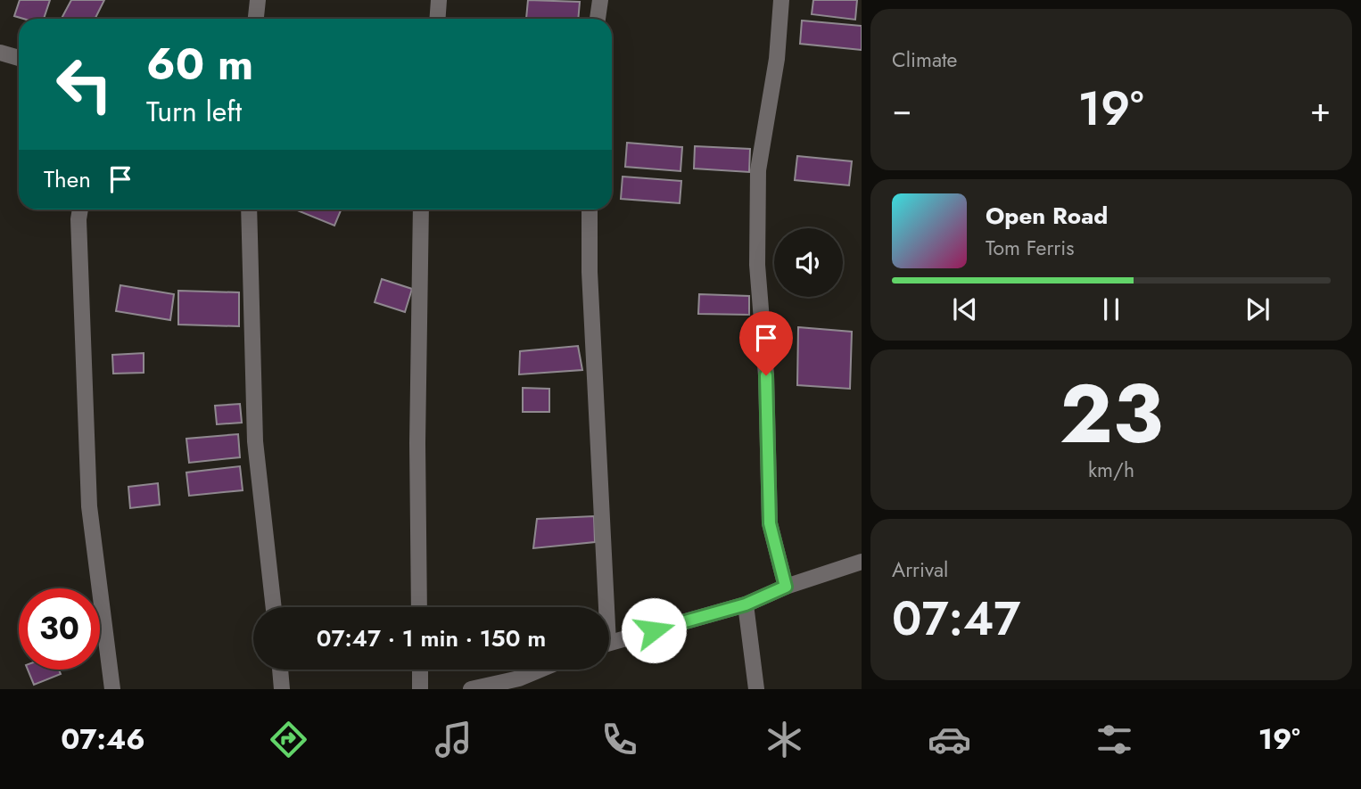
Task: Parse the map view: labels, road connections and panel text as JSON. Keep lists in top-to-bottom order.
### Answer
{
  "page": {
    "tile": [
      "Climate",
      ["23", "km/h"],
      ["Arrival", "07:47"]
    ],
    "turn": ["60 m", "Turn left"],
    "heat": ["−", "19°", "+"],
    "then": "Then",
    "song": ["Open Road", "Tom Ferris"],
    "limit": "30",
    "trip": "07:47 · 1 min · 150 m",
    "tabs": ["07:46", "19°"]
  }
}
